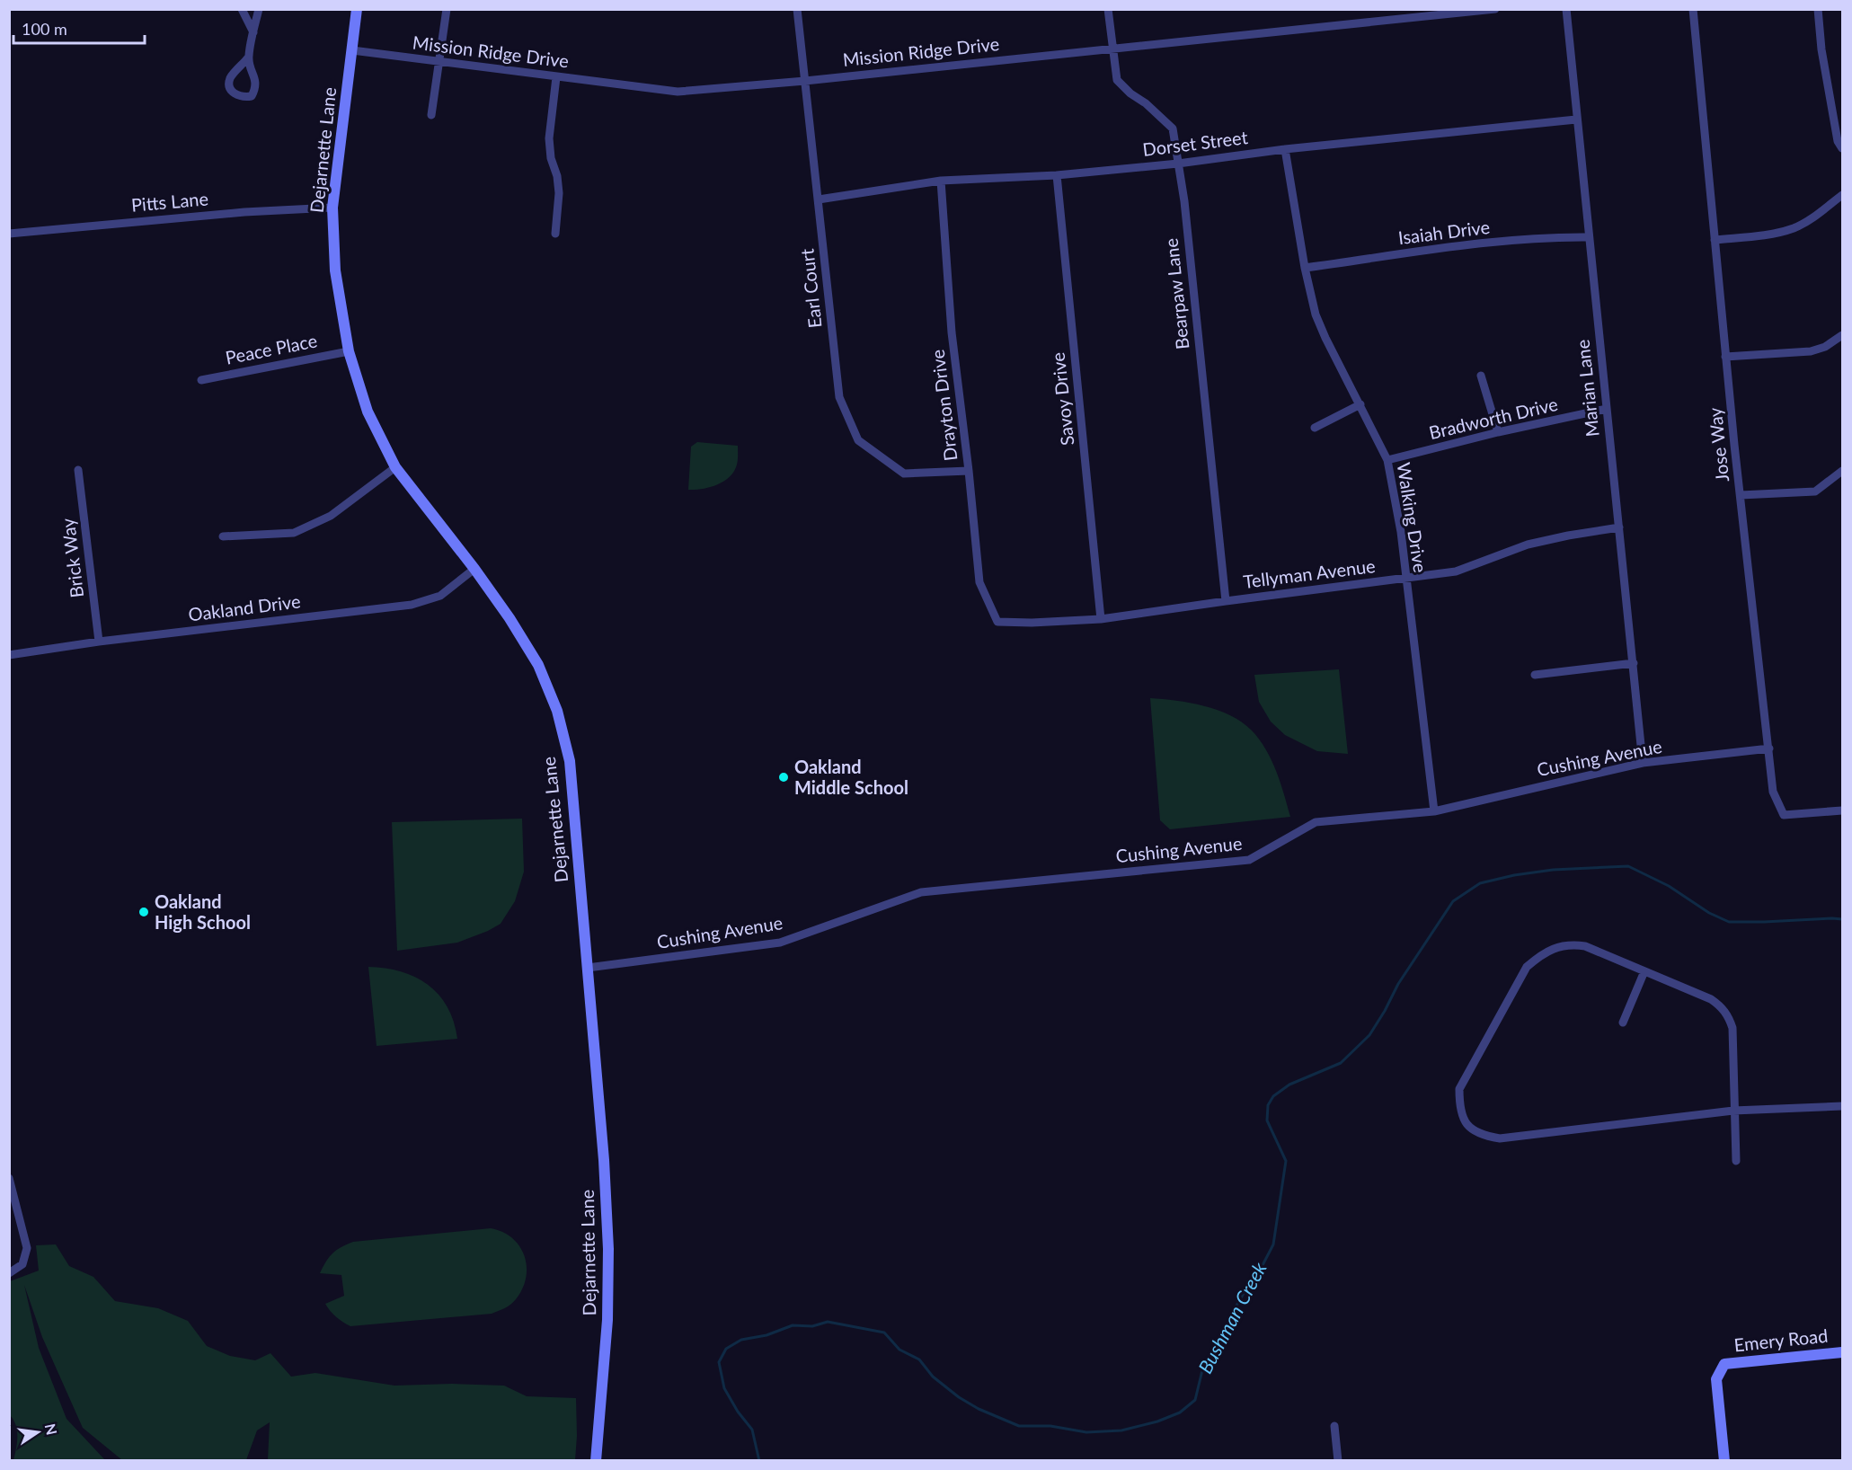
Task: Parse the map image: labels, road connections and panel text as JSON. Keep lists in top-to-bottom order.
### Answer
{
  "streets": {
    "main road": ["Dejarnette Lane", "Emery Road"],
    "street": [
      "Mission Ridge Drive",
      "Dorset Street",
      "Pitts Lane",
      "Isaiah Drive",
      "Earl Court",
      "Bearpaw Lane",
      "Peace Place",
      "Marian Lane",
      "Savoy Drive",
      "Drayton Drive",
      "Bradworth Drive",
      "Jose Way",
      "Walking Drive",
      "Brick Way",
      "Tellyman Avenue",
      "Oakland Drive",
      "Cushing Avenue"
    ]
  },
  "crossings": [
    ["Mission Ridge Drive", "Dejarnette Lane"],
    ["Mission Ridge Drive", "Earl Court"],
    ["Mission Ridge Drive", "Bearpaw Lane"],
    ["Dorset Street", "Earl Court"],
    ["Dorset Street", "Bearpaw Lane"],
    ["Dorset Street", "Marian Lane"],
    ["Dorset Street", "Savoy Drive"],
    ["Dorset Street", "Drayton Drive"],
    ["Dorset Street", "Walking Drive"],
    ["Dejarnette Lane", "Pitts Lane"],
    ["Dejarnette Lane", "Peace Place"],
    ["Dejarnette Lane", "Oakland Drive"],
    ["Dejarnette Lane", "Cushing Avenue"],
    ["Isaiah Drive", "Marian Lane"],
    ["Isaiah Drive", "Walking Drive"],
    ["Earl Court", "Drayton Drive"],
    ["Bearpaw Lane", "Tellyman Avenue"],
    ["Marian Lane", "Bradworth Drive"],
    ["Marian Lane", "Tellyman Avenue"],
    ["Marian Lane", "Cushing Avenue"],
    ["Savoy Drive", "Tellyman Avenue"],
    ["Drayton Drive", "Tellyman Avenue"],
    ["Bradworth Drive", "Walking Drive"],
    ["Jose Way", "Cushing Avenue"],
    ["Walking Drive", "Tellyman Avenue"],
    ["Walking Drive", "Cushing Avenue"],
    ["Brick Way", "Oakland Drive"]
  ],
  "water": ["Bushman Creek"],
  "places": ["Oakland Middle School", "Oakland High School"],
  "scale_bar": "100 m",
  "north": "right"
}
